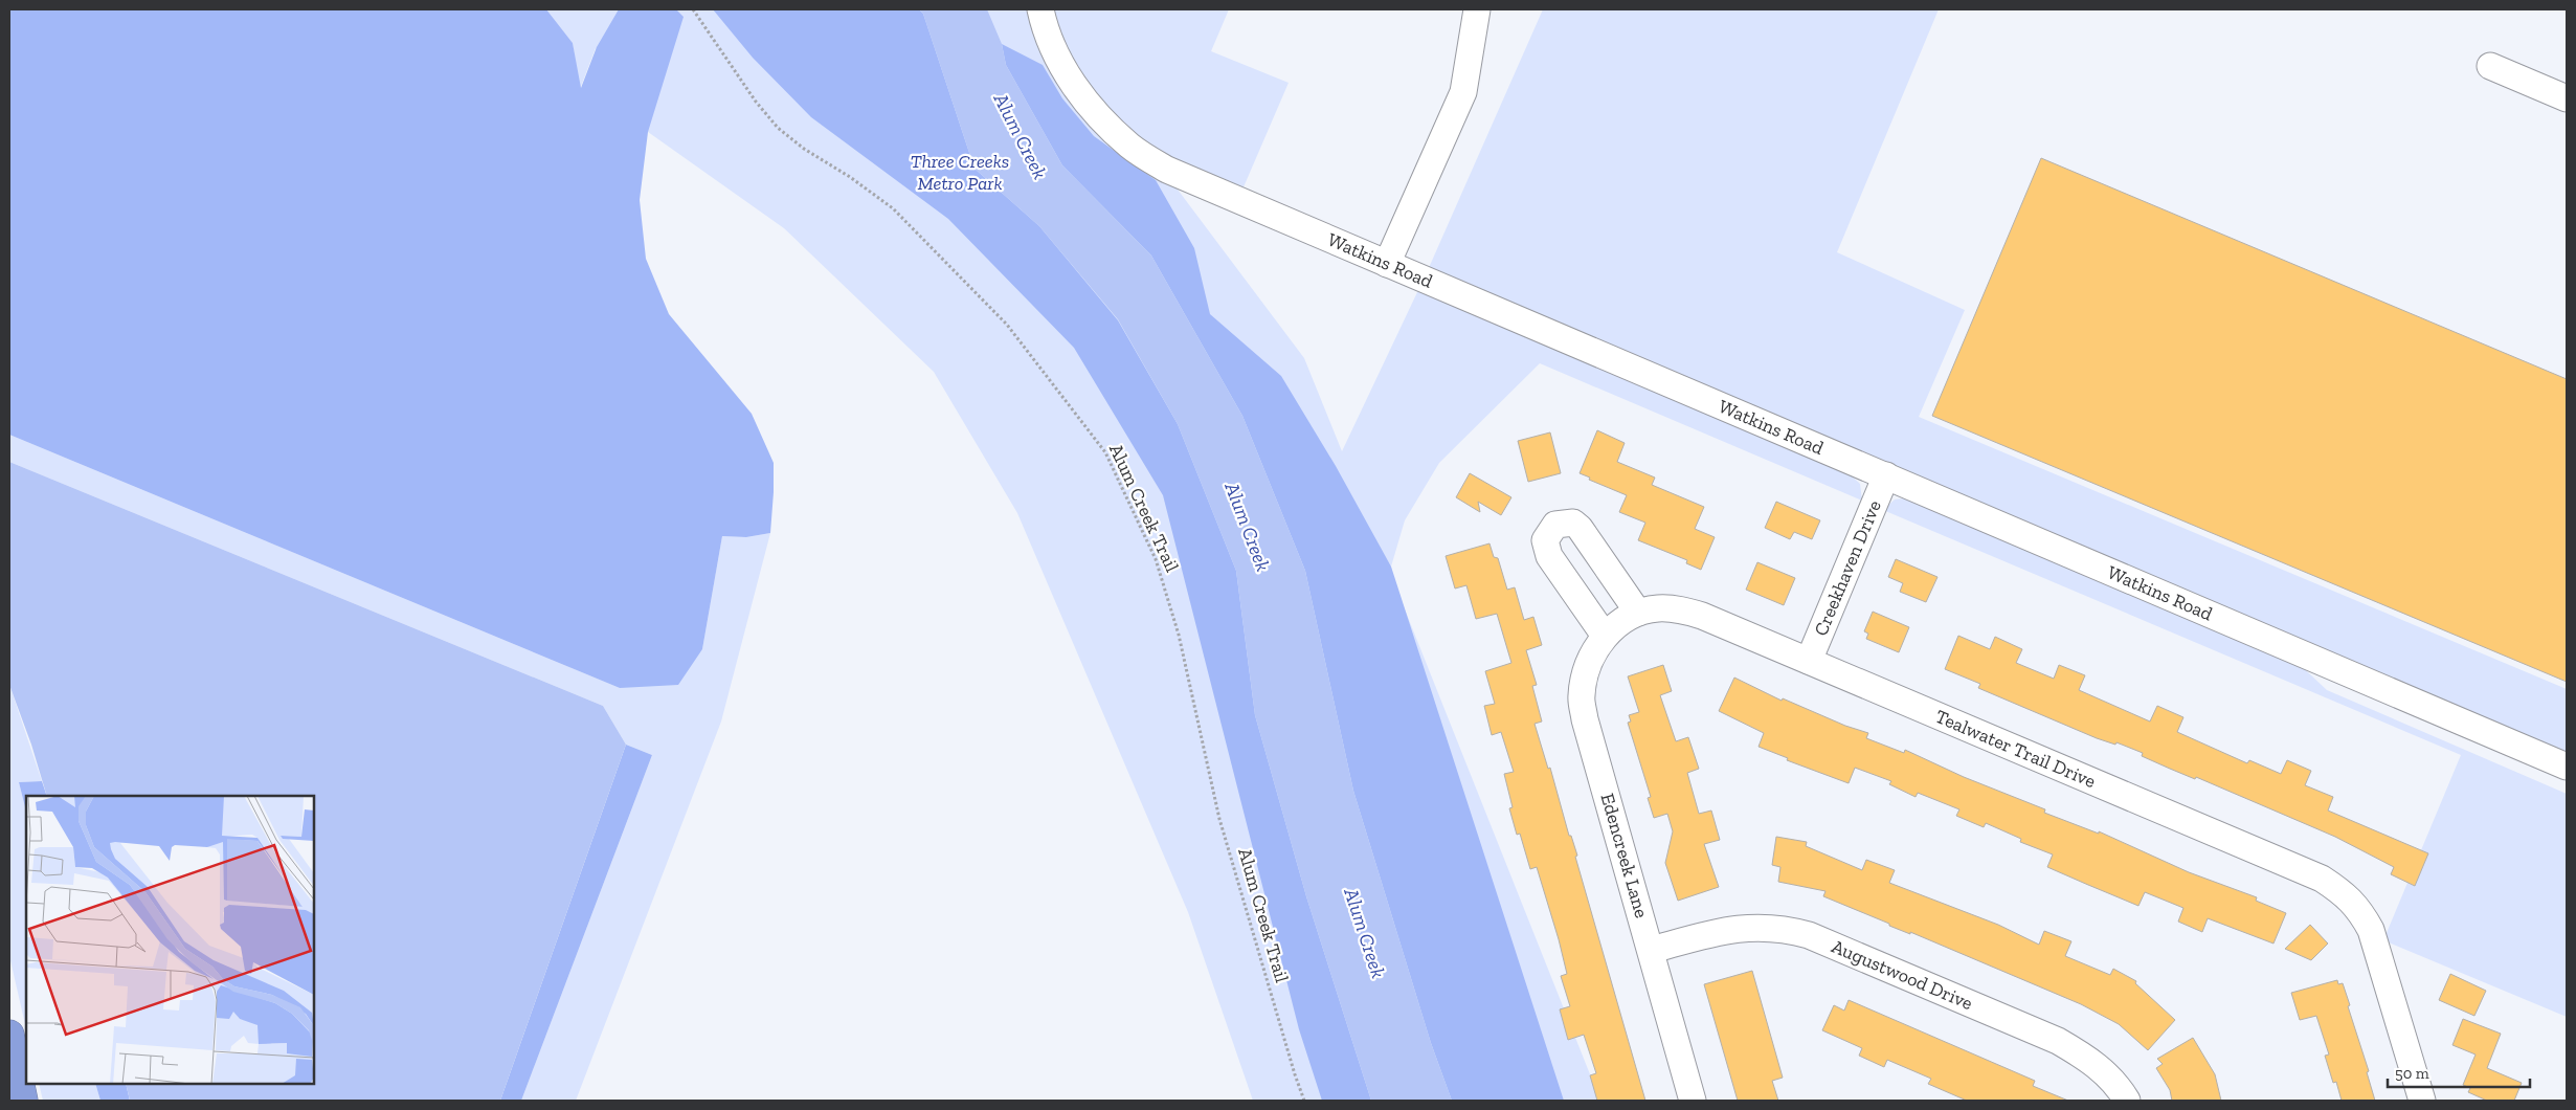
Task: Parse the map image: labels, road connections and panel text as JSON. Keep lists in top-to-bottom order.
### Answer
{
  "streets": {
    "street": [
      "Watkins Road",
      "Creekhaven Drive",
      "Tealwater Trail Drive",
      "Edencreek Lane",
      "Augustwood Drive"
    ],
    "path": ["Alum Creek Trail"]
  },
  "crossings": [
    ["Watkins Road", "Creekhaven Drive"],
    ["Creekhaven Drive", "Tealwater Trail Drive"],
    ["Tealwater Trail Drive", "Edencreek Lane"],
    ["Edencreek Lane", "Augustwood Drive"]
  ],
  "water": ["Alum Creek"],
  "parks": ["Three Creeks Metro Park"],
  "scale_bar": "50 m"
}
